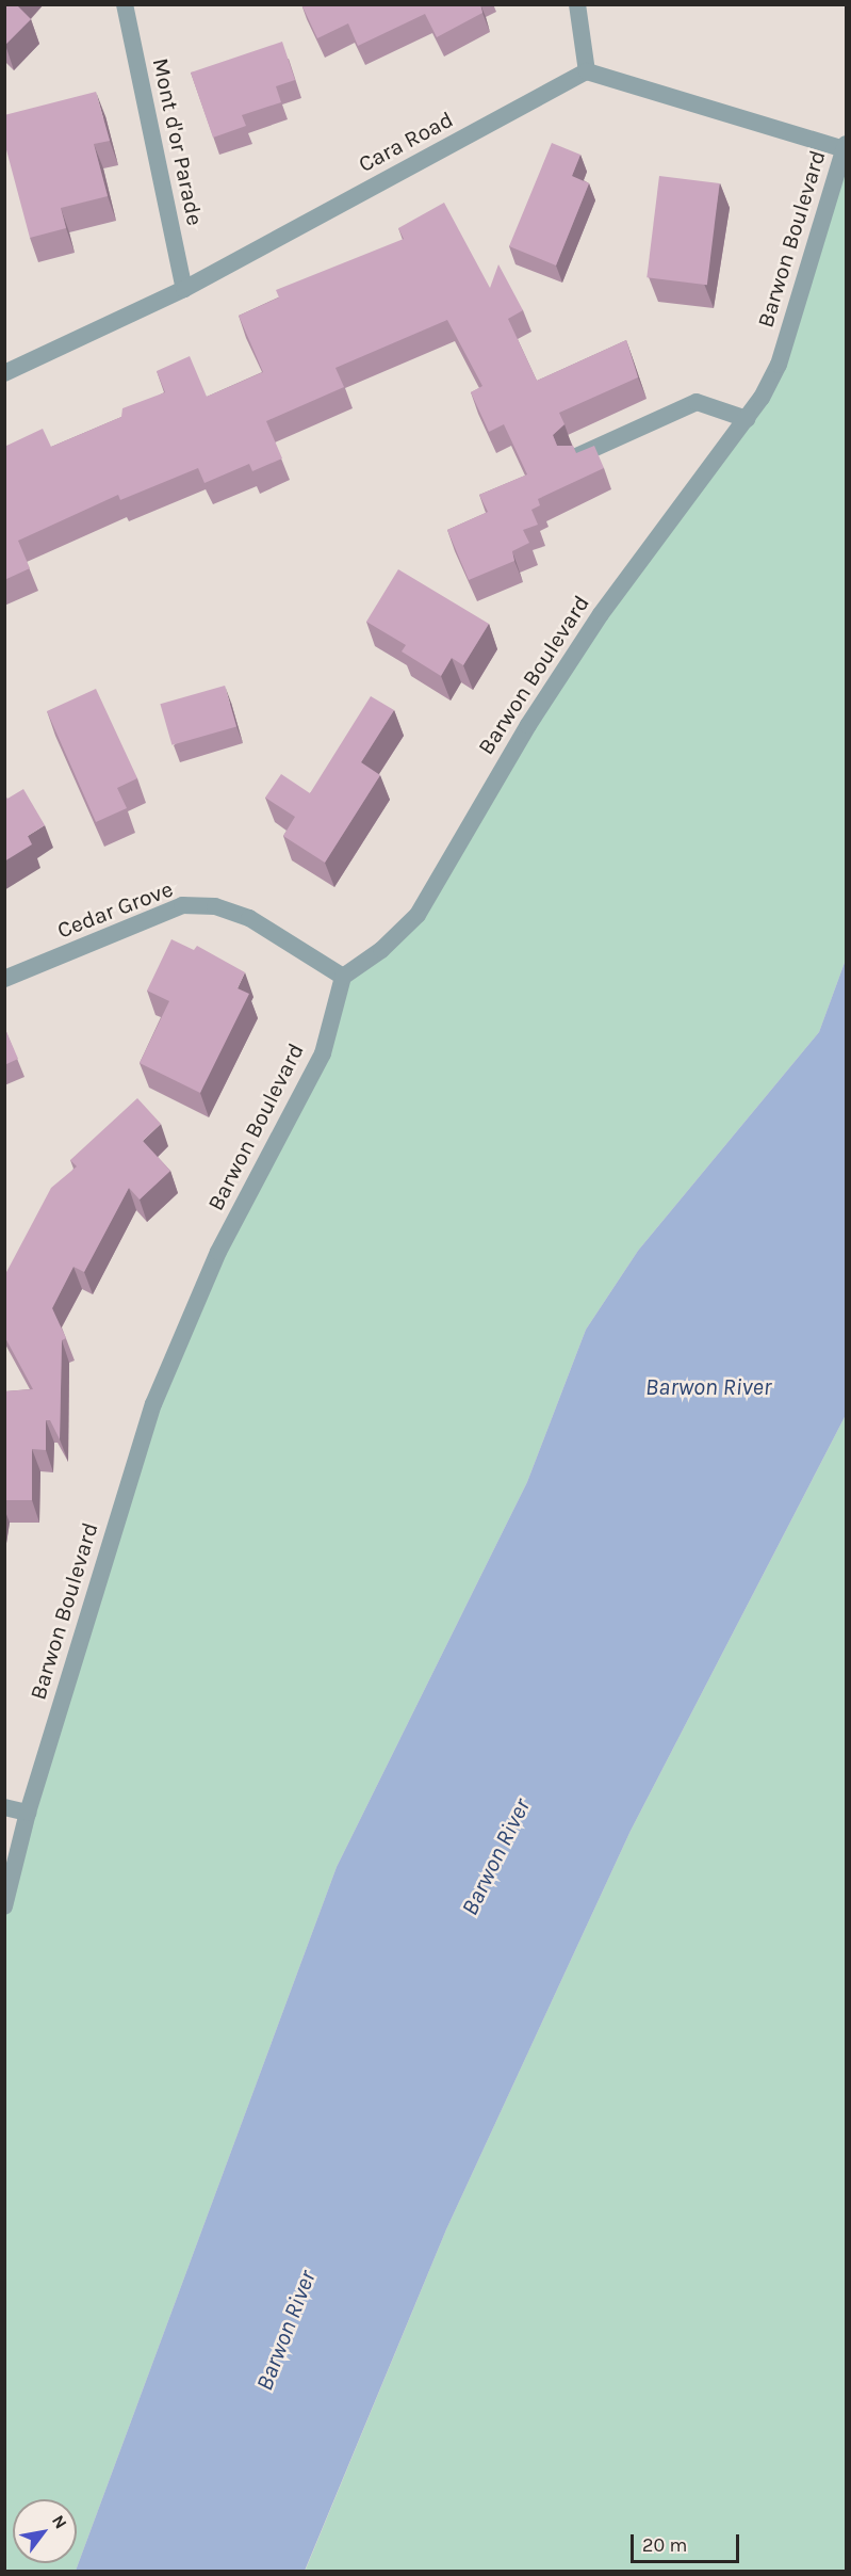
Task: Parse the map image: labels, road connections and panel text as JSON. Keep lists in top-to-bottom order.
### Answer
{
  "streets": {
    "street": [
      "Mont d'or Parade",
      "Cara Road",
      "Barwon Boulevard",
      "Cedar Grove"
    ]
  },
  "crossings": [
    ["Mont d'or Parade", "Cara Road"],
    ["Barwon Boulevard", "Cedar Grove"]
  ],
  "water": ["Barwon River"],
  "scale_bar": "20 m",
  "north": "top right"
}
